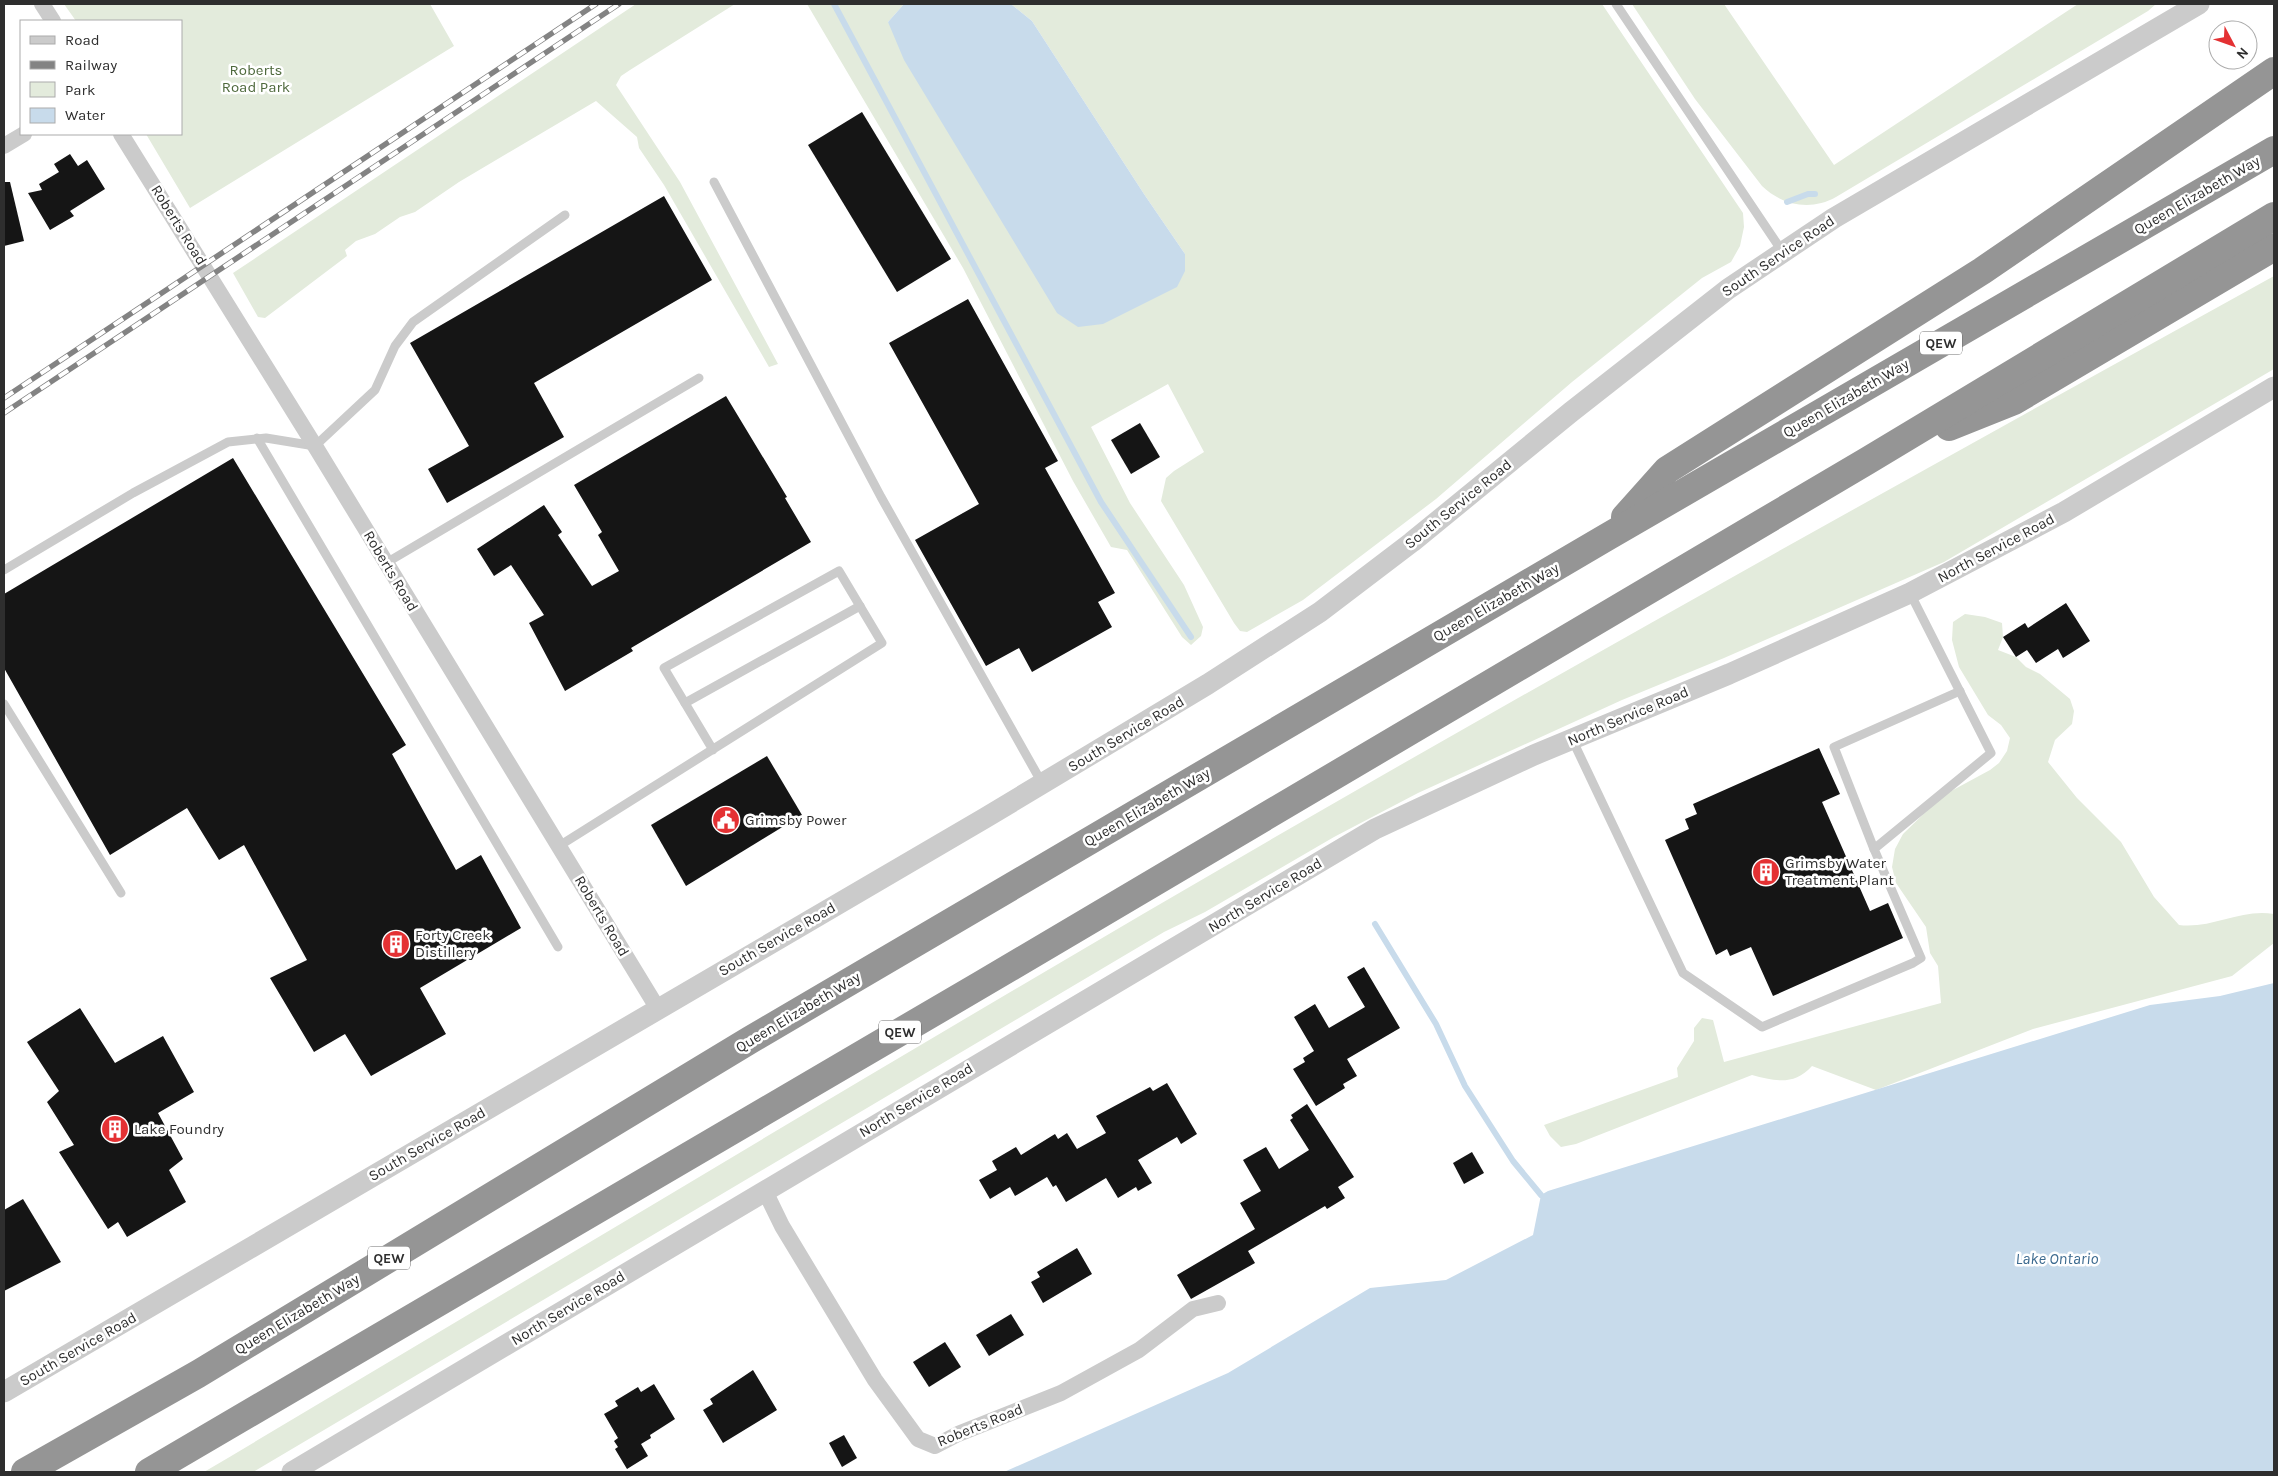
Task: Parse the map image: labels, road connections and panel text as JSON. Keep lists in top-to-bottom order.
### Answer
{
  "streets": {
    "highway": ["Queen Elizabeth Way", "QEW"],
    "street": ["Roberts Road", "South Service Road", "North Service Road"]
  },
  "crossings": [
    ["Roberts Road", "South Service Road"],
    ["Roberts Road", "North Service Road"]
  ],
  "water": ["Lake Ontario"],
  "parks": ["Roberts Road Park"],
  "places": {
    "public building": ["Grimsby Power"],
    "building": ["Grimsby Water Treatment Plant", "Forty Creek Distillery", "Lake Foundry"]
  },
  "legend": [
    "Road",
    "Railway",
    "Park",
    "Water"
  ],
  "north": "bottom right"
}
